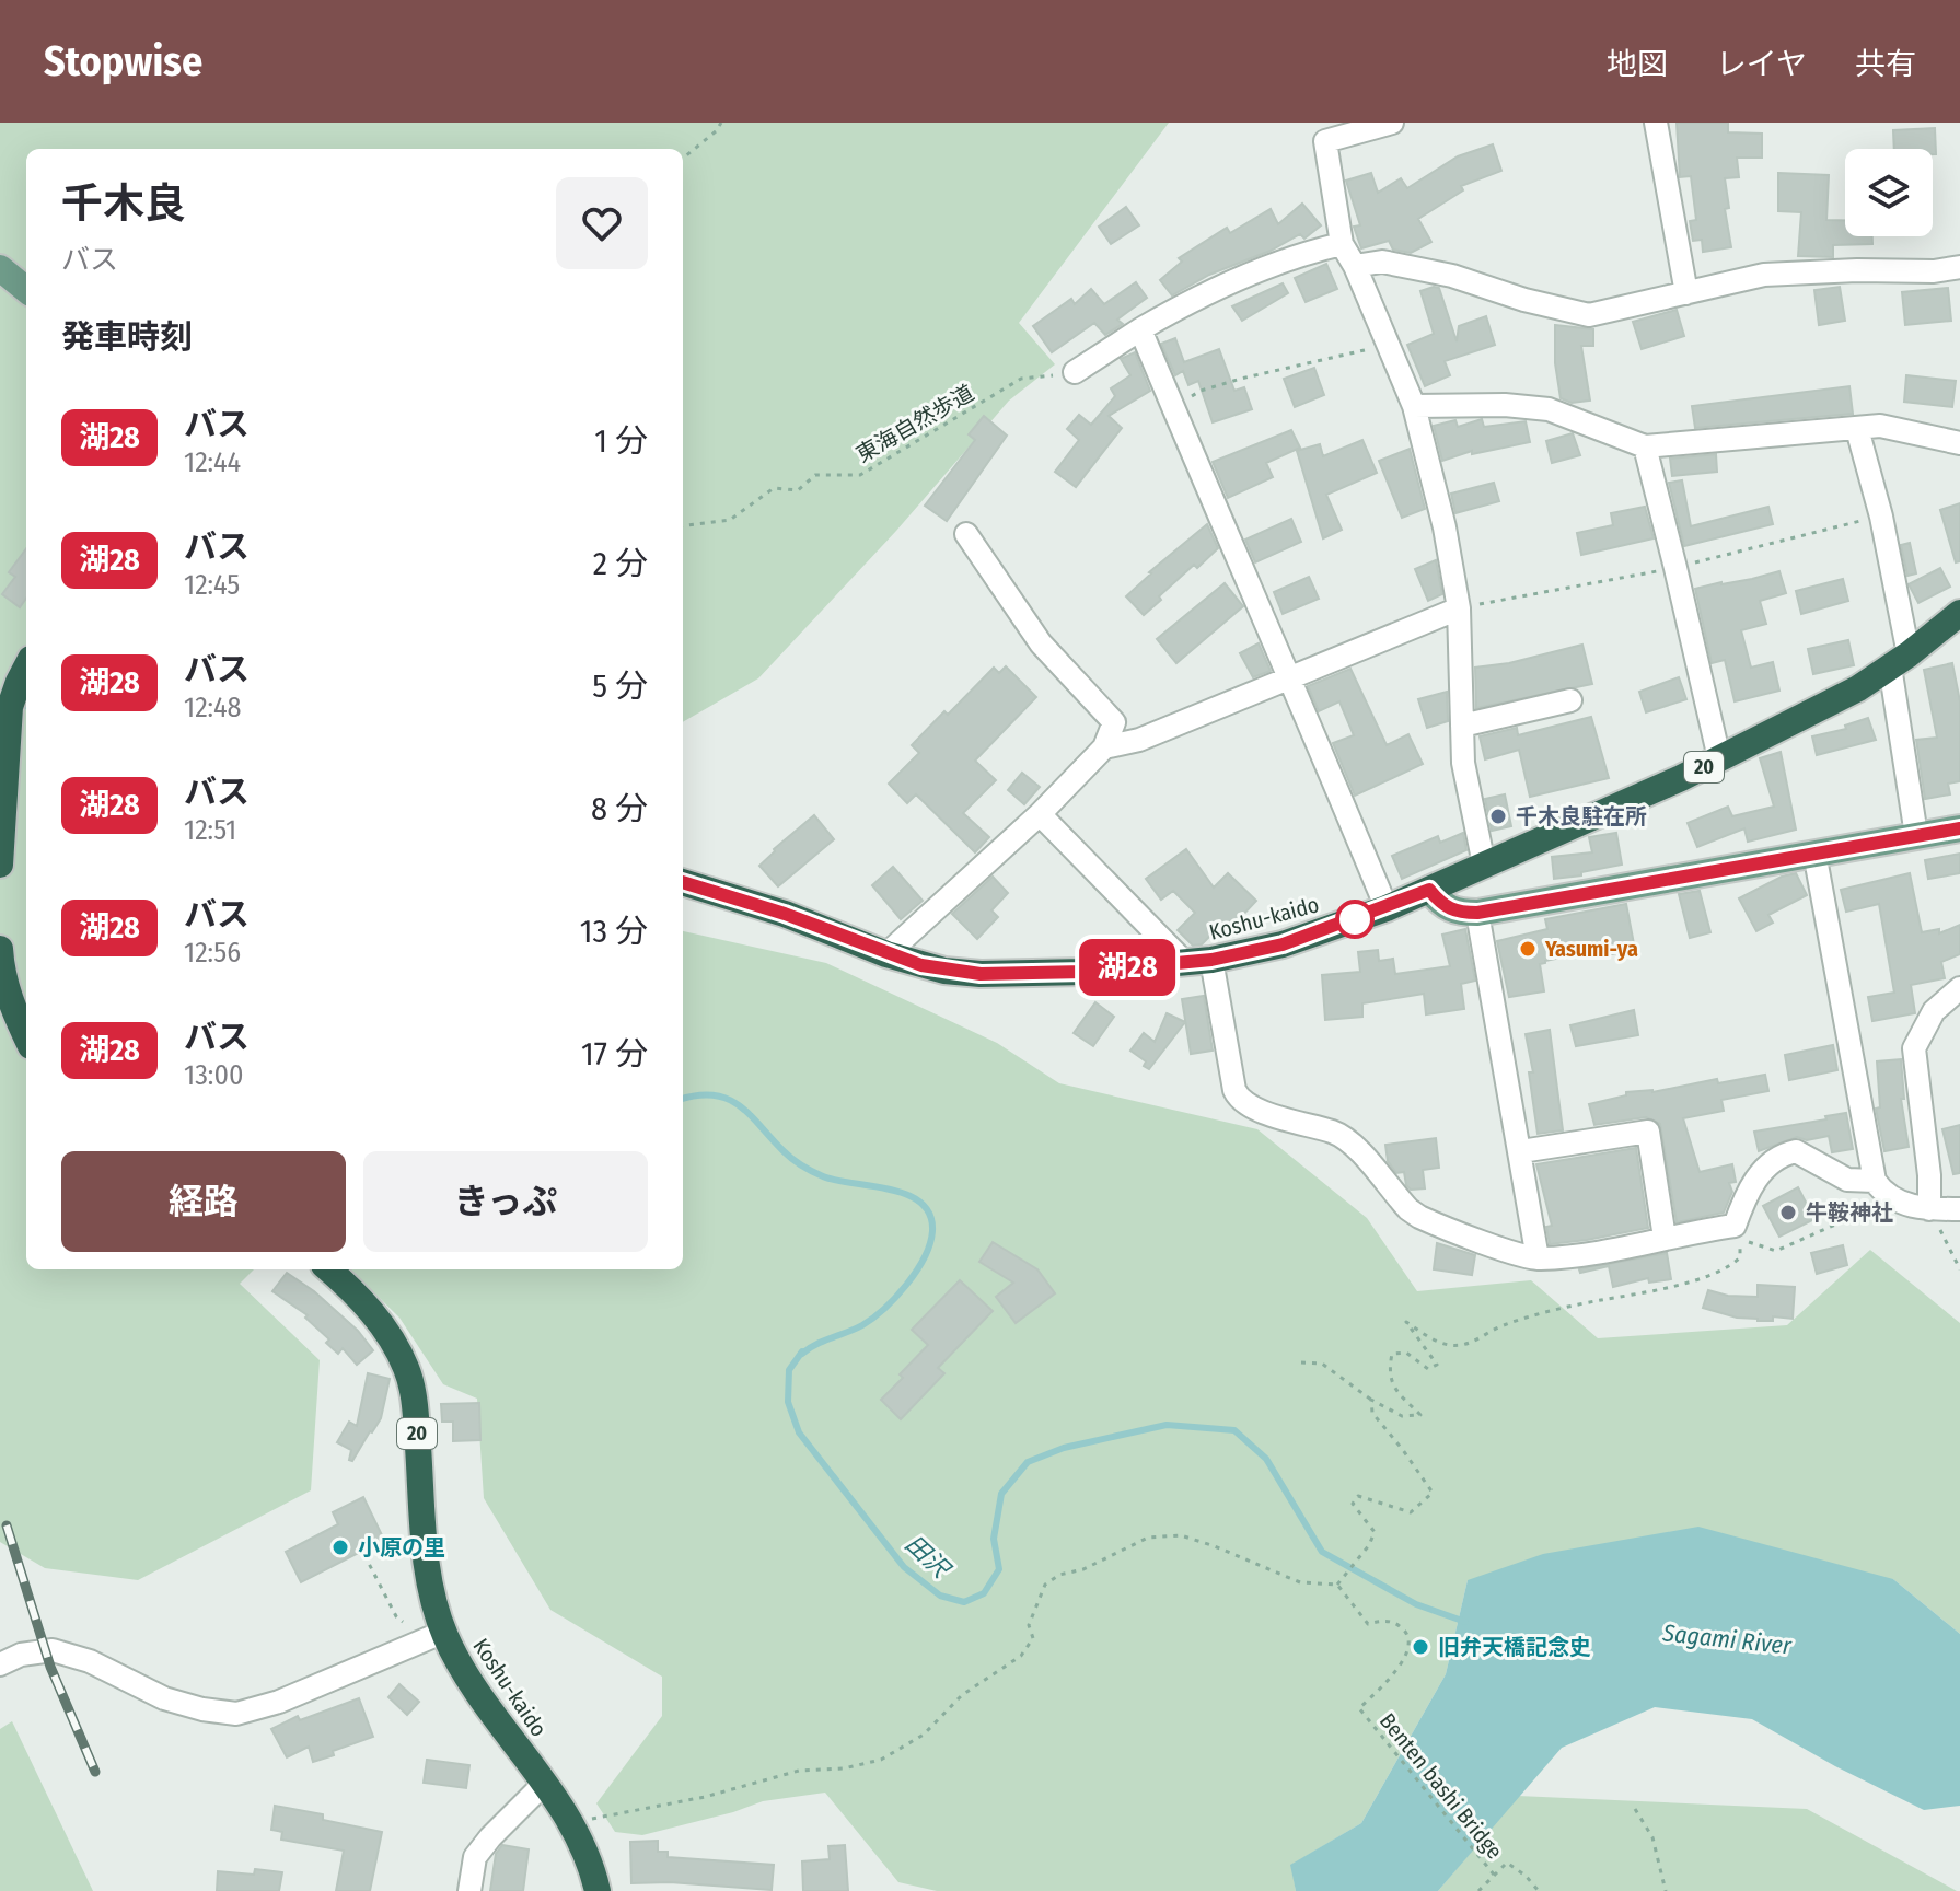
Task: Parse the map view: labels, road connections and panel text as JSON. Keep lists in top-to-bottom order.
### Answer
{
  "streets": {
    "highway": ["20", "Koshu-kaido"],
    "path": ["東海自然歩道", "Benten bashi Bridge"]
  },
  "water": ["田沢", "Sagami River"],
  "places": [
    "千木良駐在所",
    "Yasumi-ya",
    "牛鞍神社",
    "小原の里",
    "旧弁天橋記念史"
  ],
  "lines": ["bus line 湖28"],
  "page": {
    "header": "Stopwise",
    "nav": ["地図", "レイヤ", "共有"],
    "on_map": "湖28",
    "heading": [
      ["千木良", "バス"],
      "発車時刻"
    ],
    "list": [
      {
        "mark": "湖28",
        "name": "バス",
        "note": "12:44",
        "value": "1 分"
      },
      {
        "mark": "湖28",
        "name": "バス",
        "note": "12:45",
        "value": "2 分"
      },
      {
        "mark": "湖28",
        "name": "バス",
        "note": "12:48",
        "value": "5 分"
      },
      {
        "mark": "湖28",
        "name": "バス",
        "note": "12:51",
        "value": "8 分"
      },
      {
        "mark": "湖28",
        "name": "バス",
        "note": "12:56",
        "value": "13 分"
      },
      {
        "mark": "湖28",
        "name": "バス",
        "note": "13:00",
        "value": "17 分"
      }
    ],
    "buttons": ["経路", "きっぷ"]
  }
}
